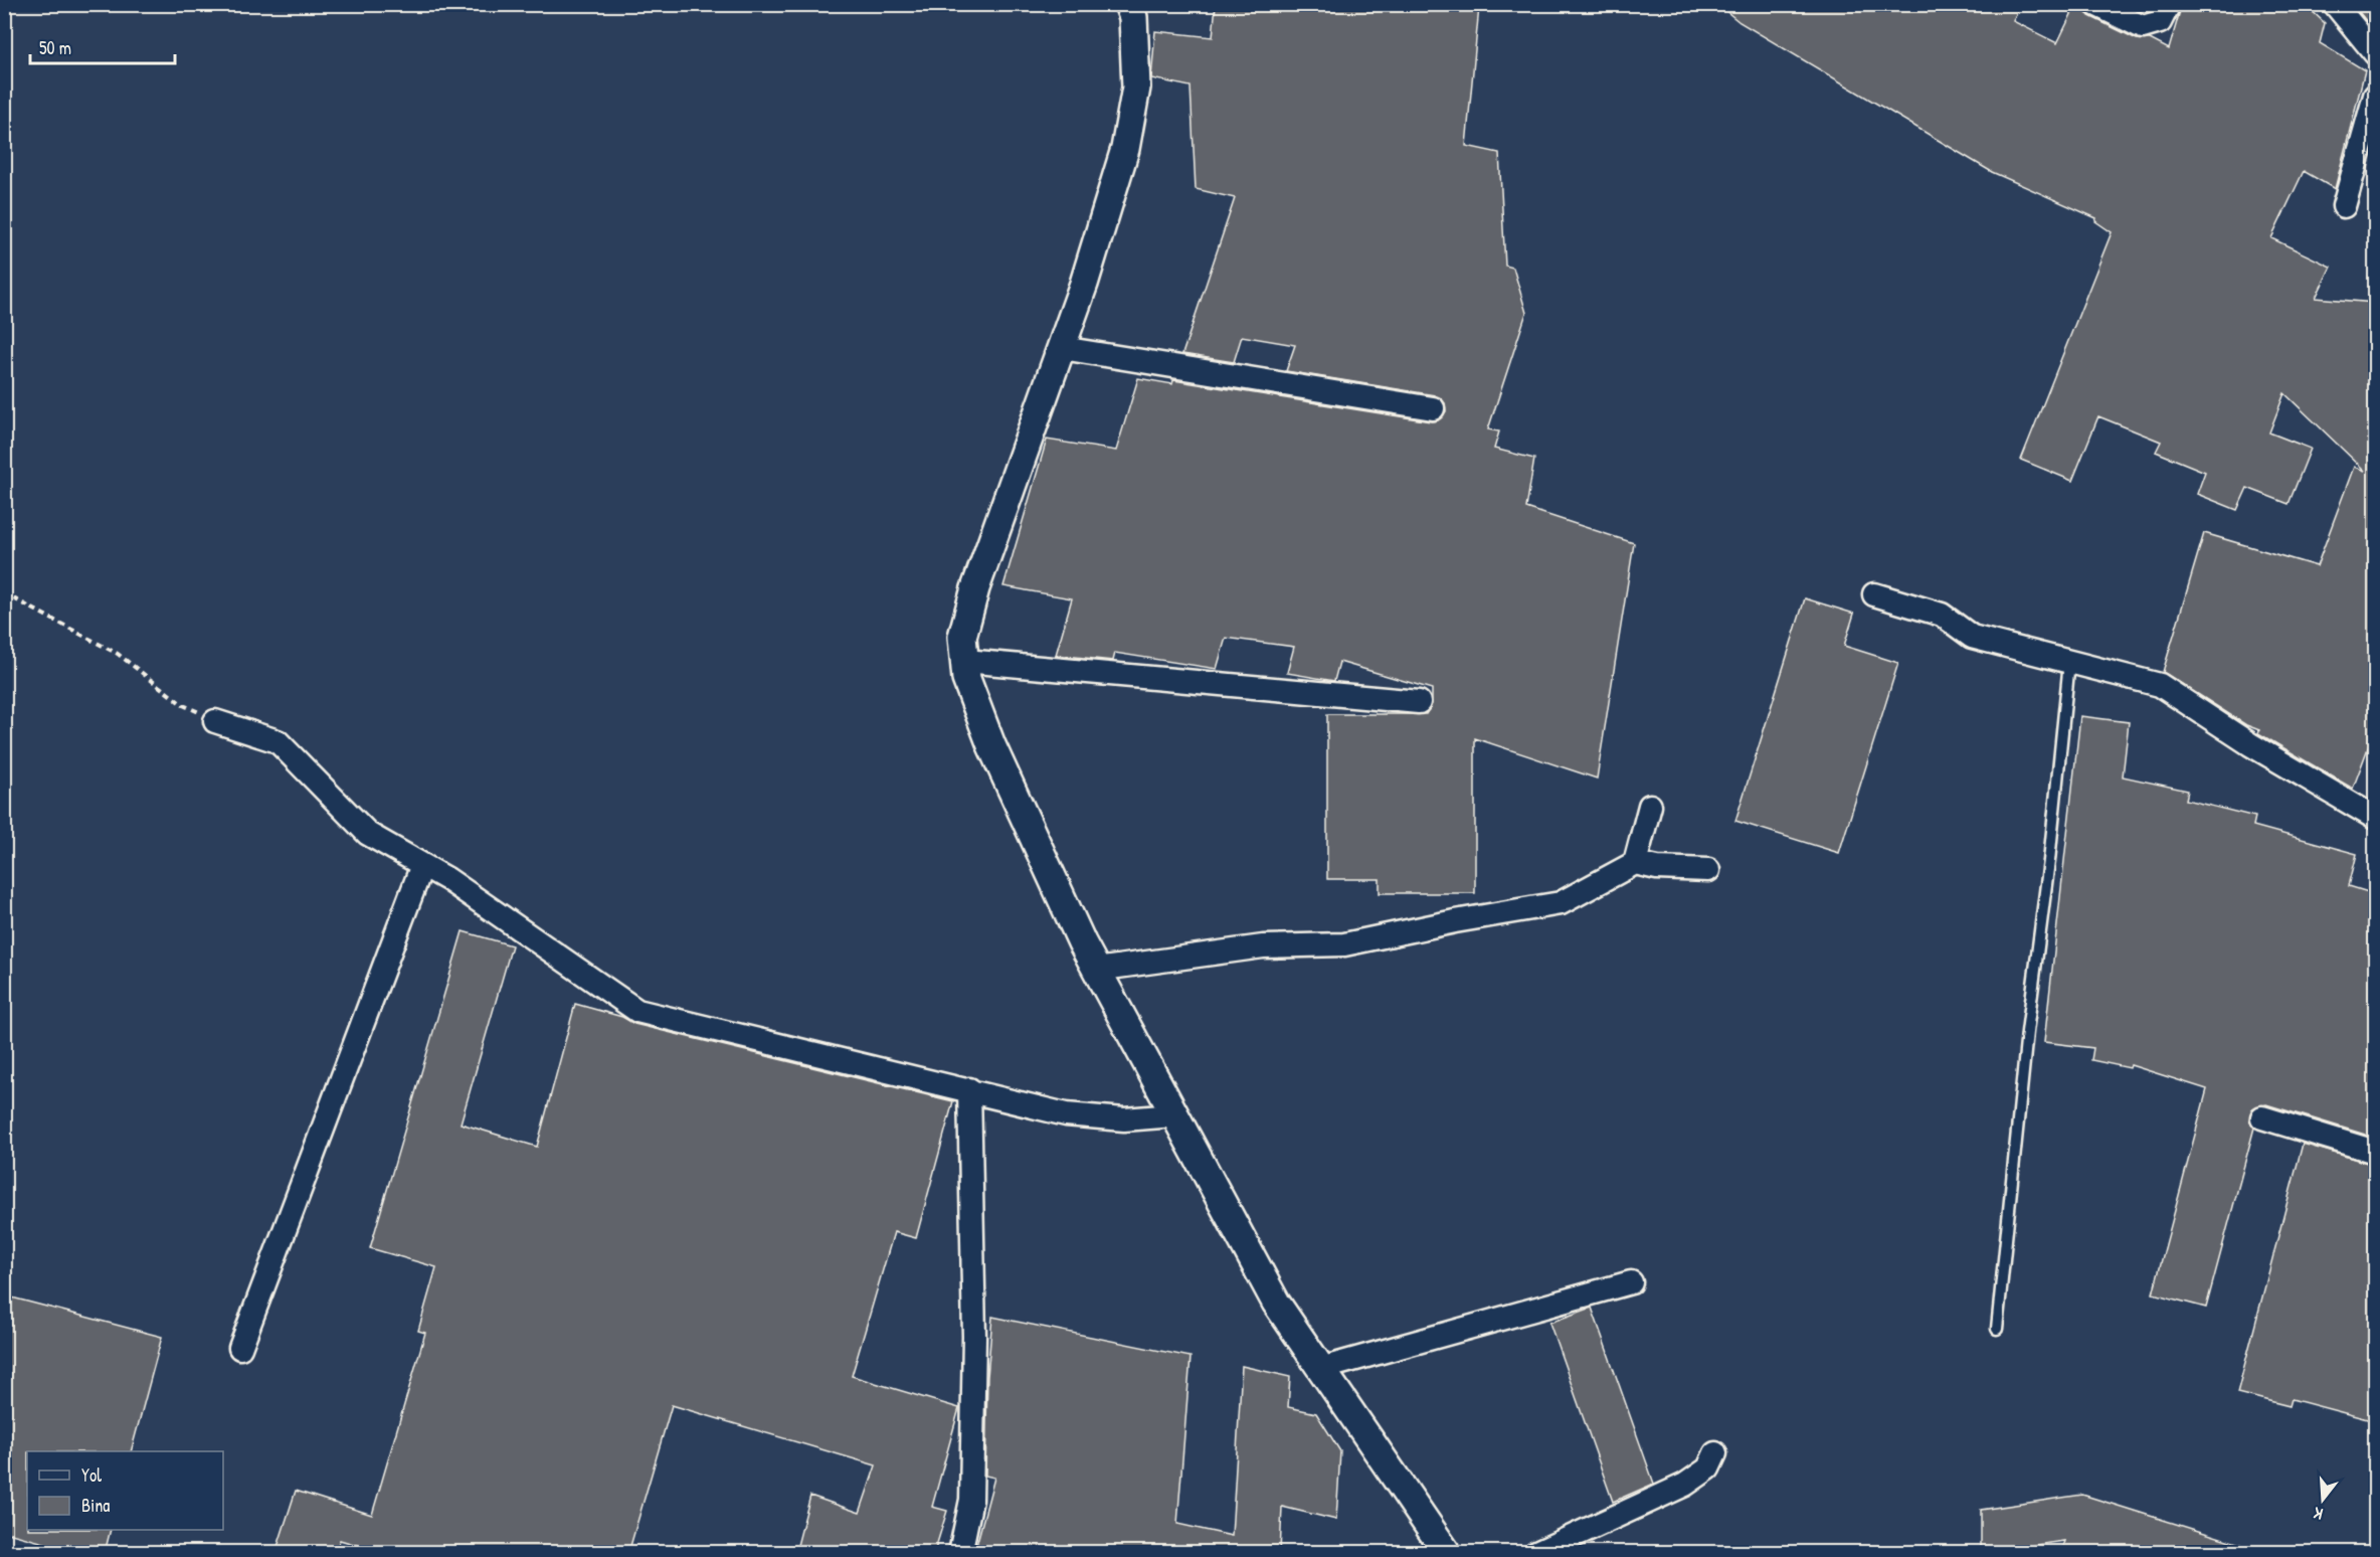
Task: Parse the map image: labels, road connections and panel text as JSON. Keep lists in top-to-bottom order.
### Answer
{
  "legend": ["Yol", "Bina"],
  "scale_bar": "50 m",
  "north": "bottom"
}
